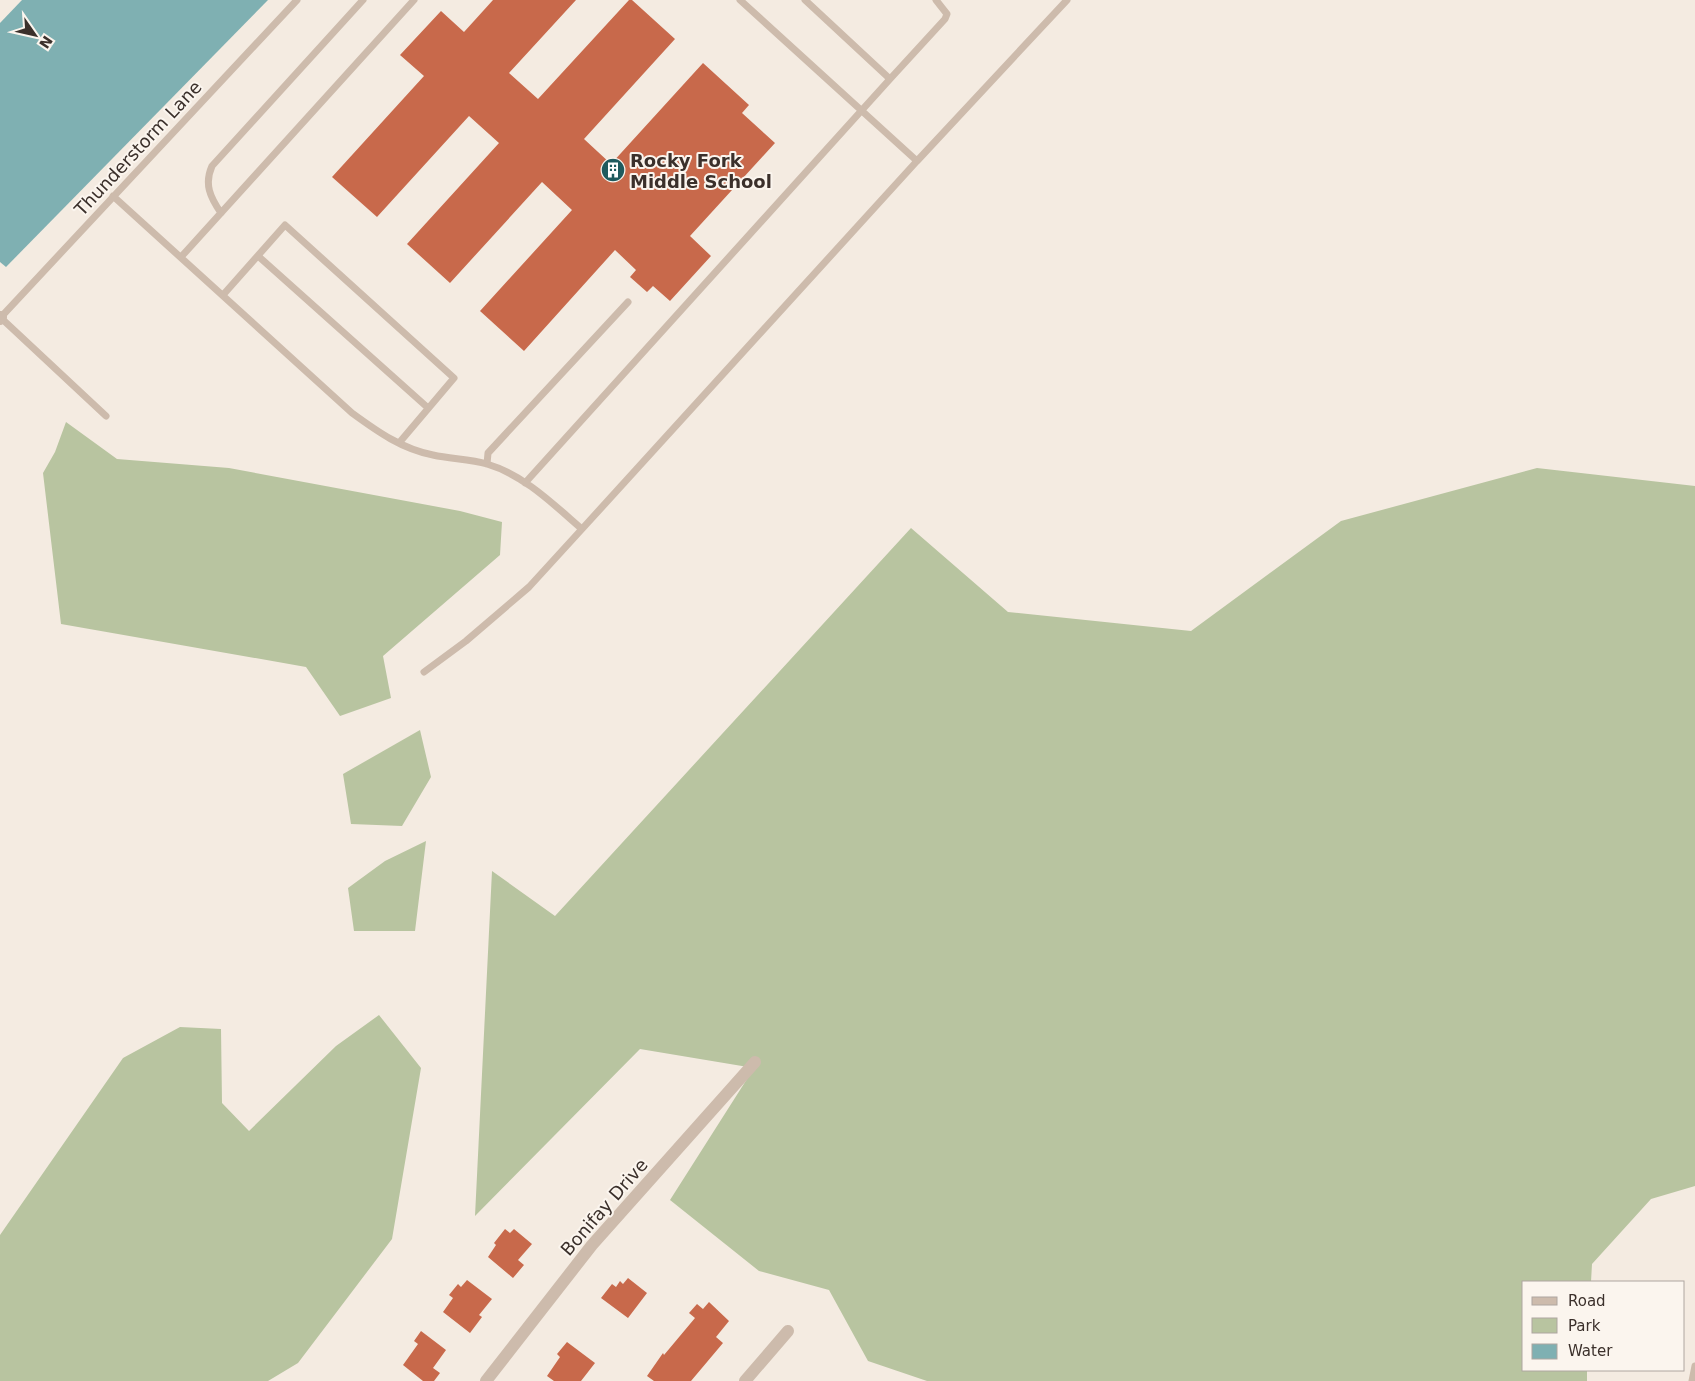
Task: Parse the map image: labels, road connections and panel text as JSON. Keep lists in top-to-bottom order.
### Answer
{
  "streets": {
    "street": ["Bonifay Drive"],
    "lane": ["Thunderstorm Lane"]
  },
  "places": {
    "building": ["Rocky Fork Middle School"]
  },
  "legend": ["Road", "Park", "Water"],
  "north": "bottom right"
}
